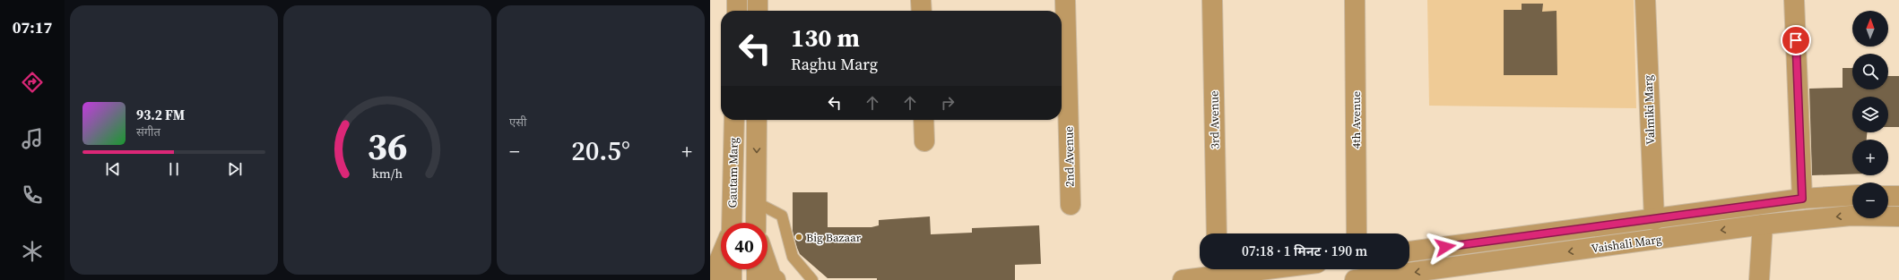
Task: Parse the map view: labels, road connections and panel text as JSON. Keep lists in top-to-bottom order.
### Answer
{
  "streets": {
    "street": [
      "Valmiki Marg",
      "3rd Avenue",
      "4th Avenue",
      "2nd Avenue",
      "Gautam Marg",
      "Vaishali Marg"
    ]
  },
  "crossings": [
    ["Valmiki Marg", "Vaishali Marg"]
  ],
  "places": ["Big Bazaar"],
  "north": "top",
  "page": {
    "tabs": "07:17",
    "tile": "एसी",
    "map_buttons": ["+", "−"],
    "turn": ["130 m", "Raghu Marg"],
    "song": ["93.2 FM", "संगीत"],
    "heat": ["−", "20.5°", "+"],
    "limit": "40",
    "trip": "07:18 · 1 मिनट · 190 m",
    "gauge": ["36", "km/h"]
  }
}
